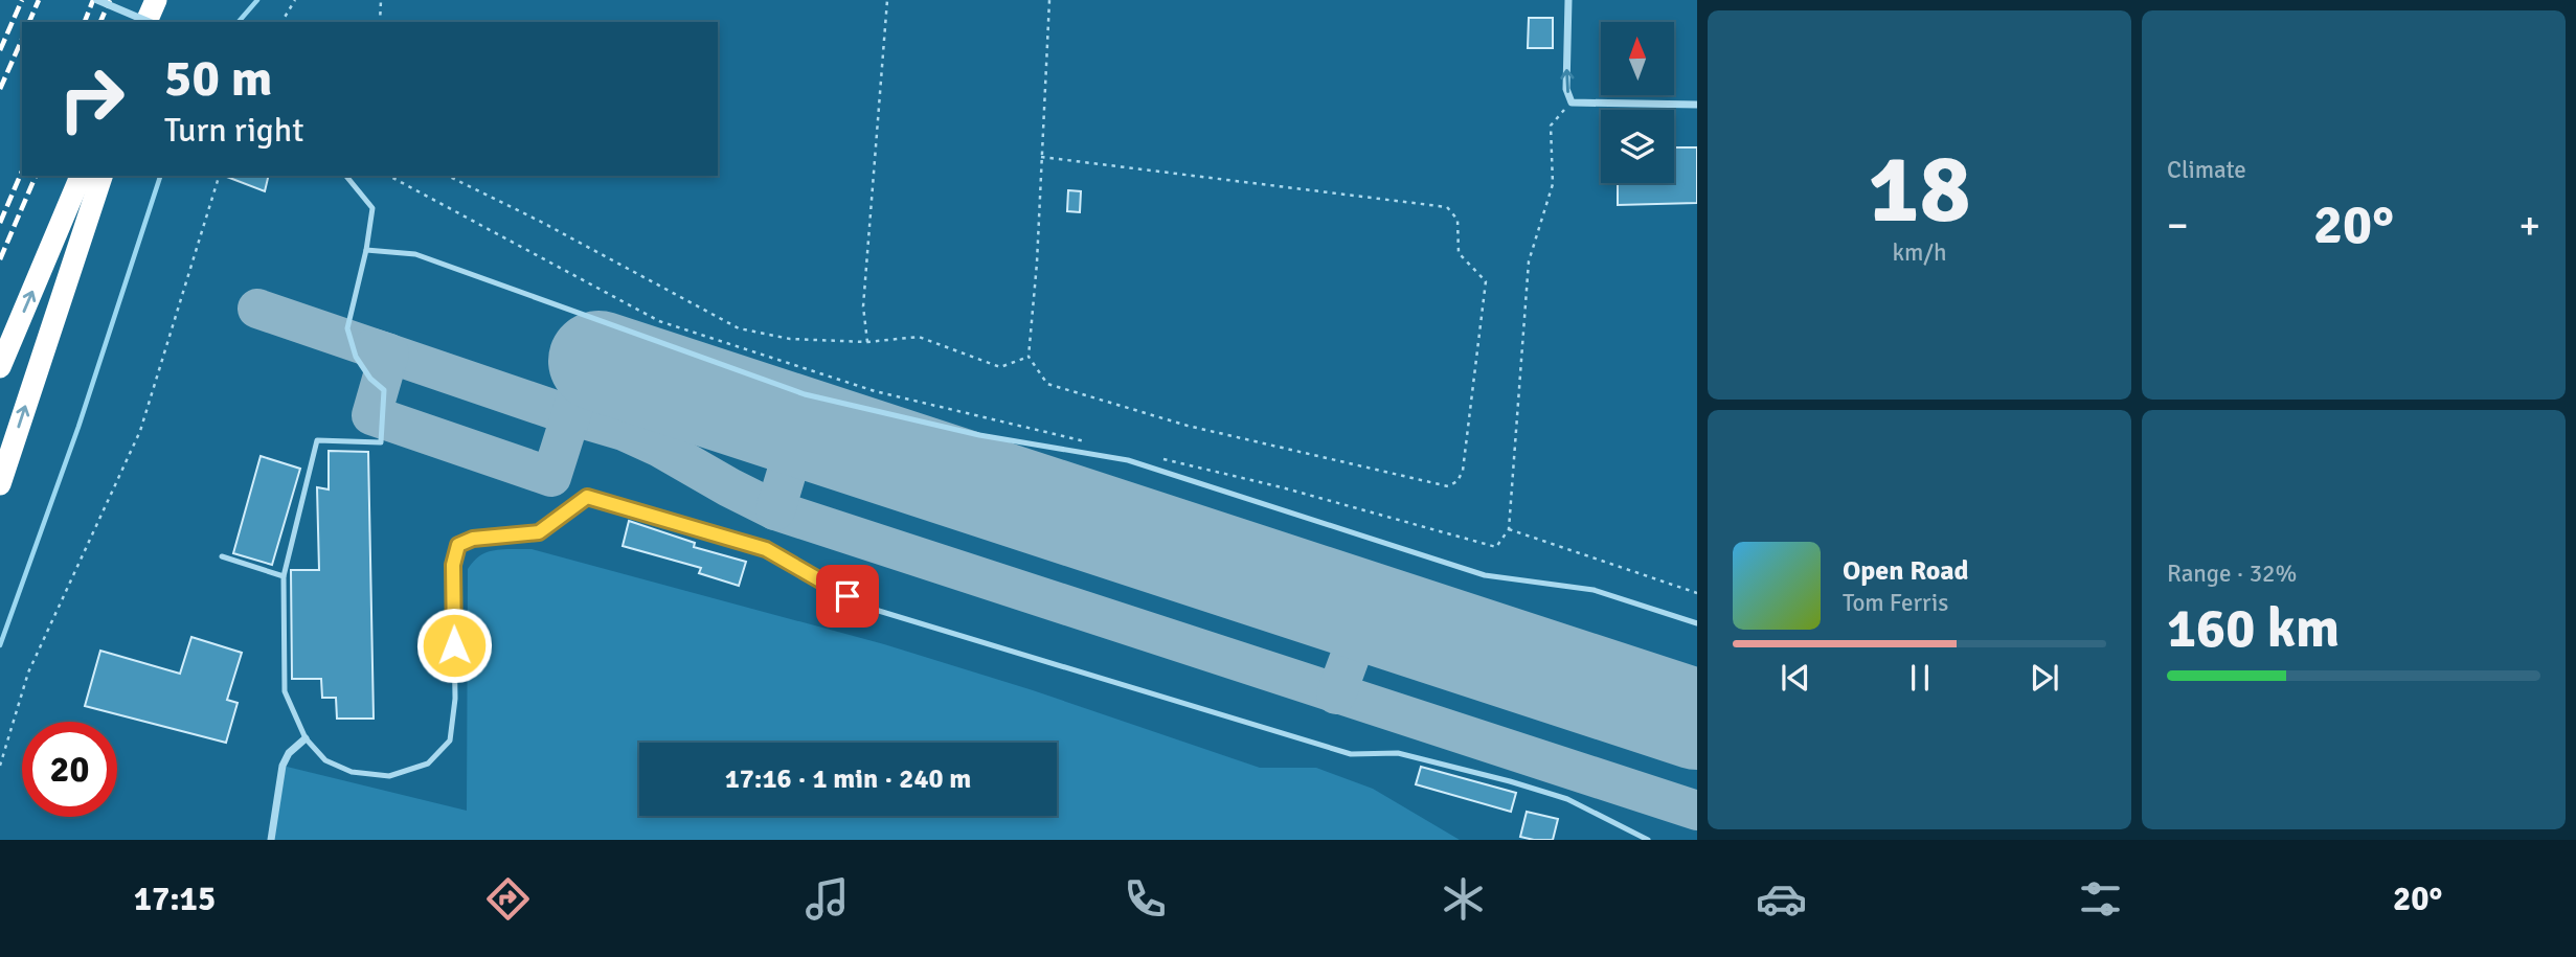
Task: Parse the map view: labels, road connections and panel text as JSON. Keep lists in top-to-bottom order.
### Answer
{
  "north": "top",
  "page": {
    "tile": [
      ["18", "km/h"],
      "Climate",
      ["Range · 32%", "160 km"]
    ],
    "turn": ["50 m", "Turn right"],
    "heat": ["−", "20°", "+"],
    "song": ["Open Road", "Tom Ferris"],
    "limit": "20",
    "trip": "17:16 · 1 min · 240 m",
    "tabs": ["17:15", "20°"]
  }
}
